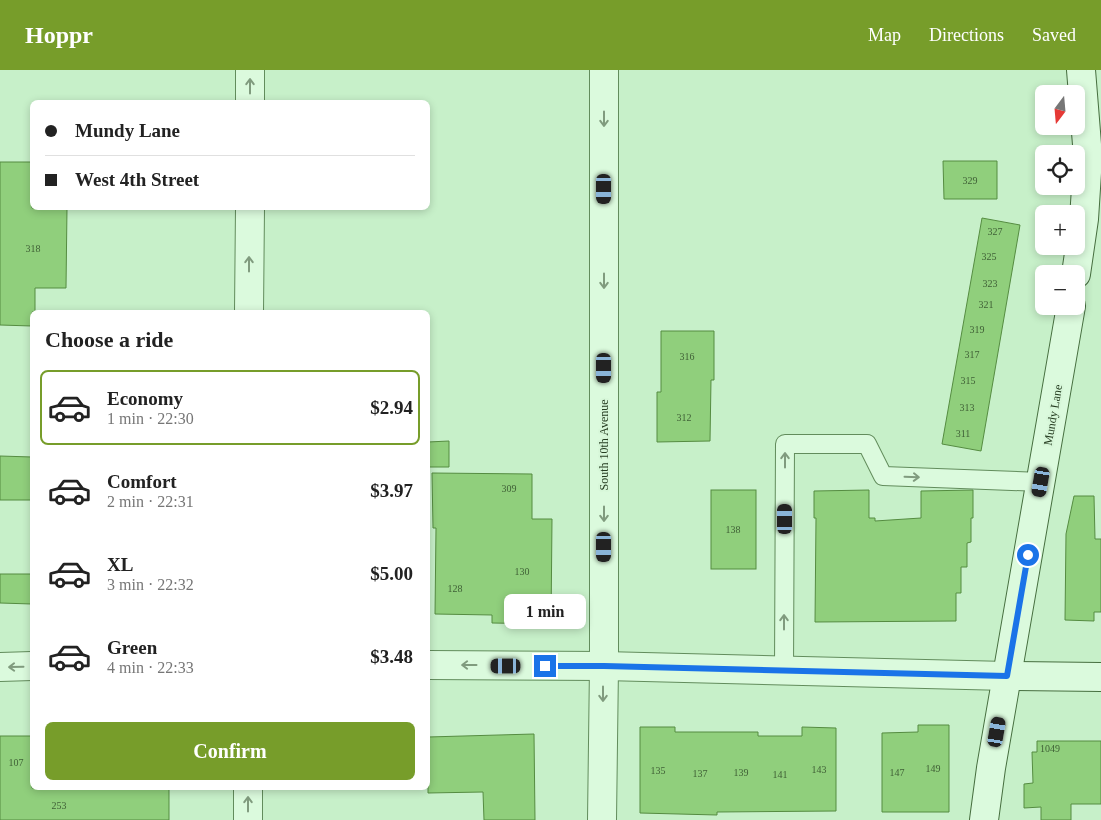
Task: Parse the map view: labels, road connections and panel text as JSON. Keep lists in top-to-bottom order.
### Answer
{
  "streets": {
    "street": ["Mundy Lane", "South 10th Avenue"]
  },
  "one_way": ["South 10th Avenue"],
  "house_numbers": [
    "329",
    "327",
    "318",
    "325",
    "323",
    "321",
    "319",
    "317",
    "316",
    "315",
    "313",
    "312",
    "311",
    "309",
    "138",
    "130",
    "128",
    "1049",
    "107",
    "149",
    "143",
    "135",
    "139",
    "147",
    "137",
    "141",
    "253"
  ],
  "north": "bottom",
  "page": {
    "header": "Hoppr",
    "nav": ["Map", "Directions", "Saved"],
    "map_buttons": ["+", "−"],
    "banner": ["Mundy Lane", "West 4th Street"],
    "heading": "Choose a ride",
    "list": [
      {
        "name": "Economy",
        "note": "1 min · 22:30",
        "value": "$2.94"
      },
      {
        "name": "Comfort",
        "note": "2 min · 22:31",
        "value": "$3.97"
      },
      {
        "name": "XL",
        "note": "3 min · 22:32",
        "value": "$5.00"
      },
      {
        "name": "Green",
        "note": "4 min · 22:33",
        "value": "$3.48"
      }
    ],
    "bubble": "1 min",
    "buttons": "Confirm"
  }
}
